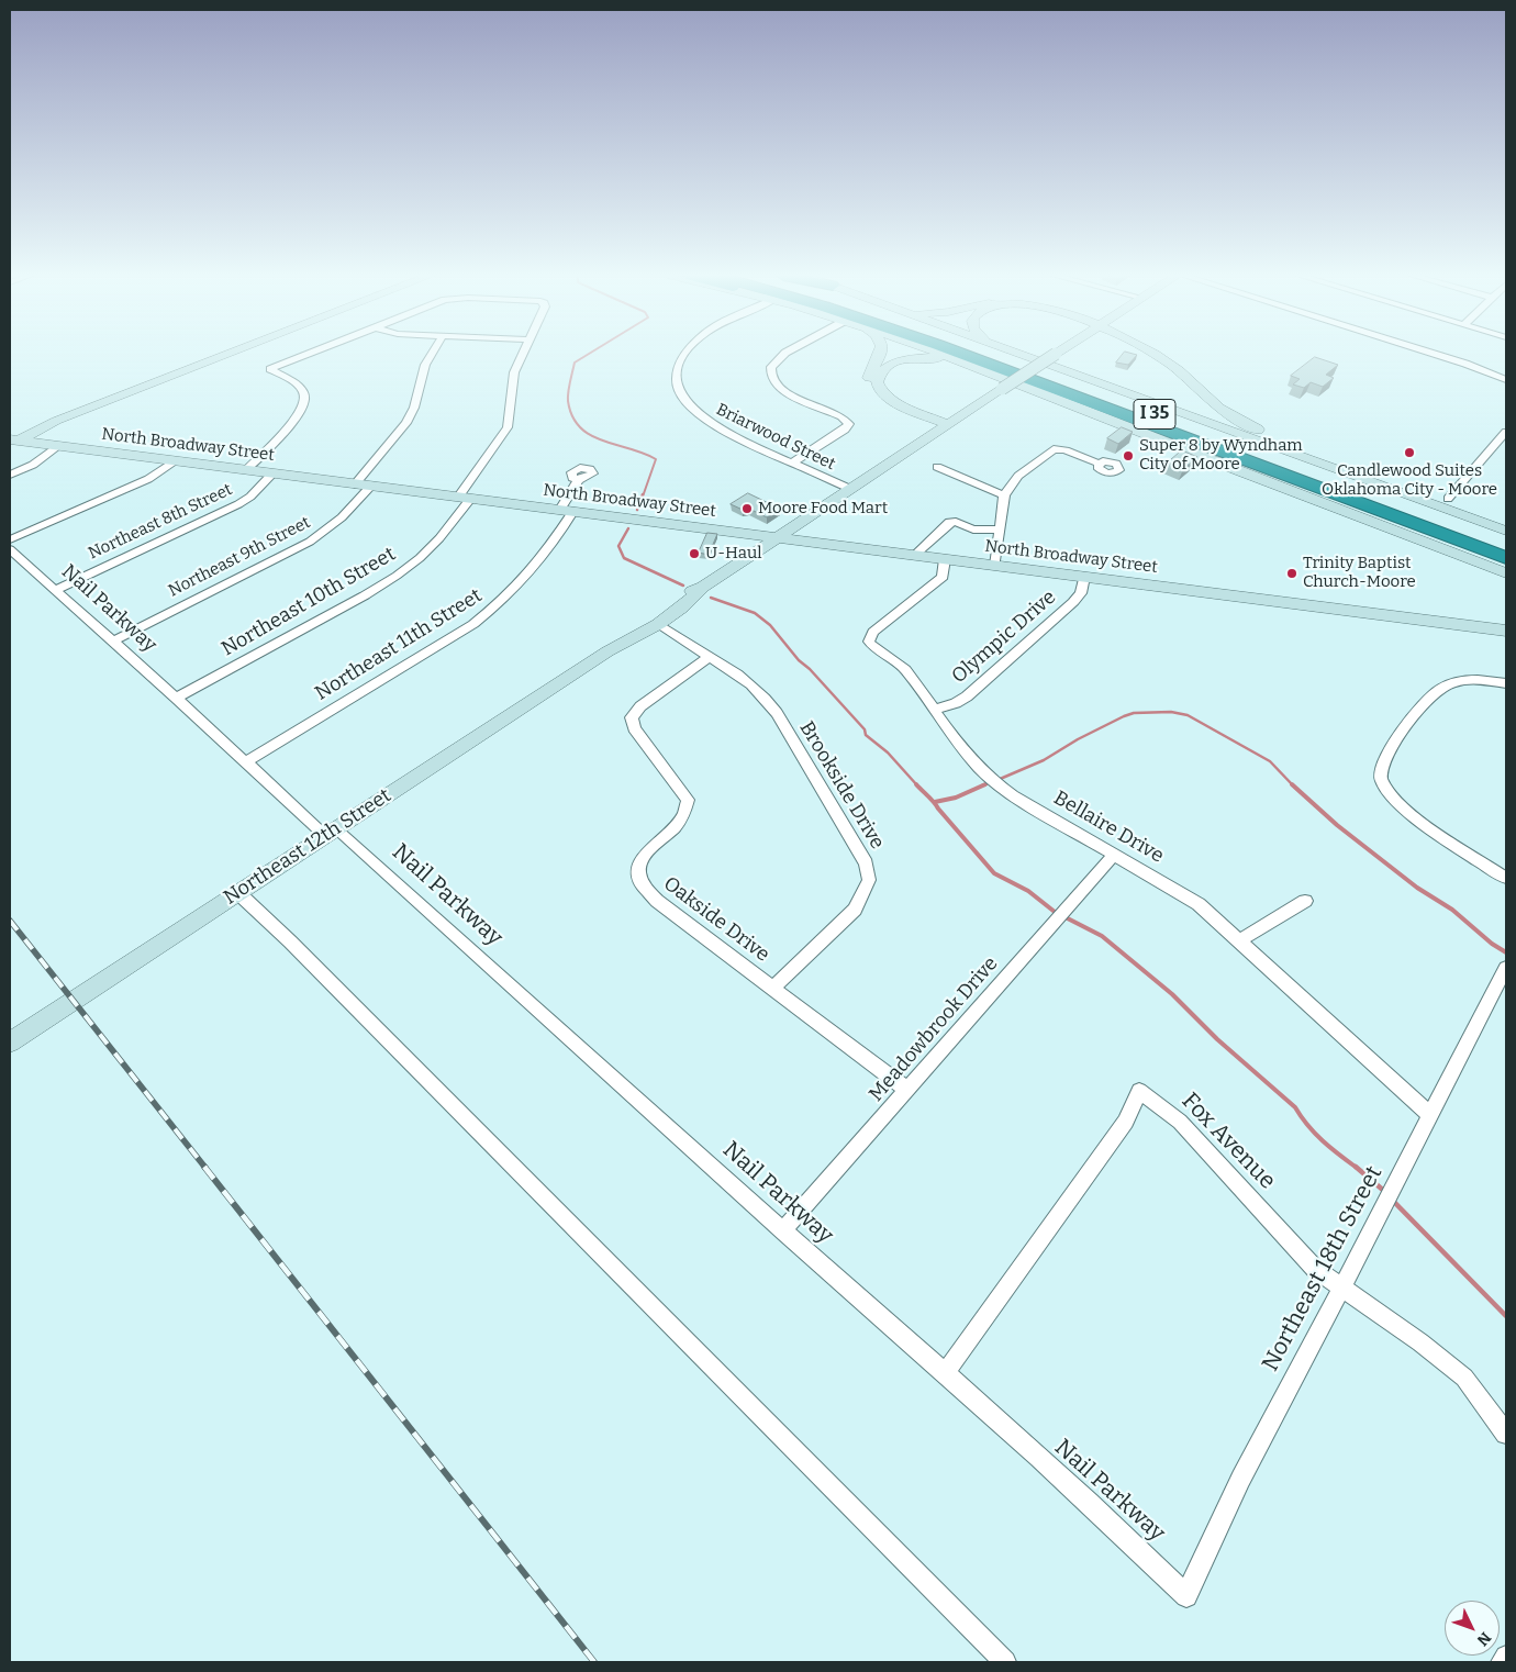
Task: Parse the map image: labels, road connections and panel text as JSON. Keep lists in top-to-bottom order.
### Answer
{
  "streets": {
    "highway": ["I 35"],
    "main road": ["North Broadway Street", "Northeast 12th Street"],
    "street": [
      "Briarwood Street",
      "Northeast 8th Street",
      "Northeast 9th Street",
      "Northeast 10th Street",
      "Nail Parkway",
      "Olympic Drive",
      "Northeast 11th Street",
      "Brookside Drive",
      "Bellaire Drive",
      "Oakside Drive",
      "Meadowbrook Drive",
      "Fox Avenue",
      "Northeast 18th Street"
    ]
  },
  "crossings": [
    ["Briarwood Street", "Northeast 12th Street"],
    ["North Broadway Street", "Northeast 8th Street"],
    ["North Broadway Street", "Northeast 9th Street"],
    ["North Broadway Street", "Northeast 10th Street"],
    ["North Broadway Street", "Olympic Drive"],
    ["North Broadway Street", "Northeast 11th Street"],
    ["North Broadway Street", "Bellaire Drive"],
    ["North Broadway Street", "Northeast 12th Street"],
    ["Northeast 8th Street", "Nail Parkway"],
    ["Northeast 9th Street", "Nail Parkway"],
    ["Northeast 10th Street", "Nail Parkway"],
    ["Nail Parkway", "Northeast 11th Street"],
    ["Nail Parkway", "Northeast 12th Street"],
    ["Nail Parkway", "Meadowbrook Drive"],
    ["Nail Parkway", "Fox Avenue"],
    ["Nail Parkway", "Northeast 18th Street"],
    ["Olympic Drive", "Bellaire Drive"],
    ["Brookside Drive", "Northeast 12th Street"],
    ["Brookside Drive", "Oakside Drive"],
    ["Bellaire Drive", "Meadowbrook Drive"],
    ["Bellaire Drive", "Northeast 18th Street"],
    ["Oakside Drive", "Meadowbrook Drive"],
    ["Fox Avenue", "Northeast 18th Street"]
  ],
  "places": [
    "Candlewood Suites Oklahoma City - Moore",
    "Super 8 by Wyndham City of Moore",
    "Moore Food Mart",
    "U-Haul",
    "Trinity Baptist Church-Moore"
  ],
  "north": "bottom right"
}
